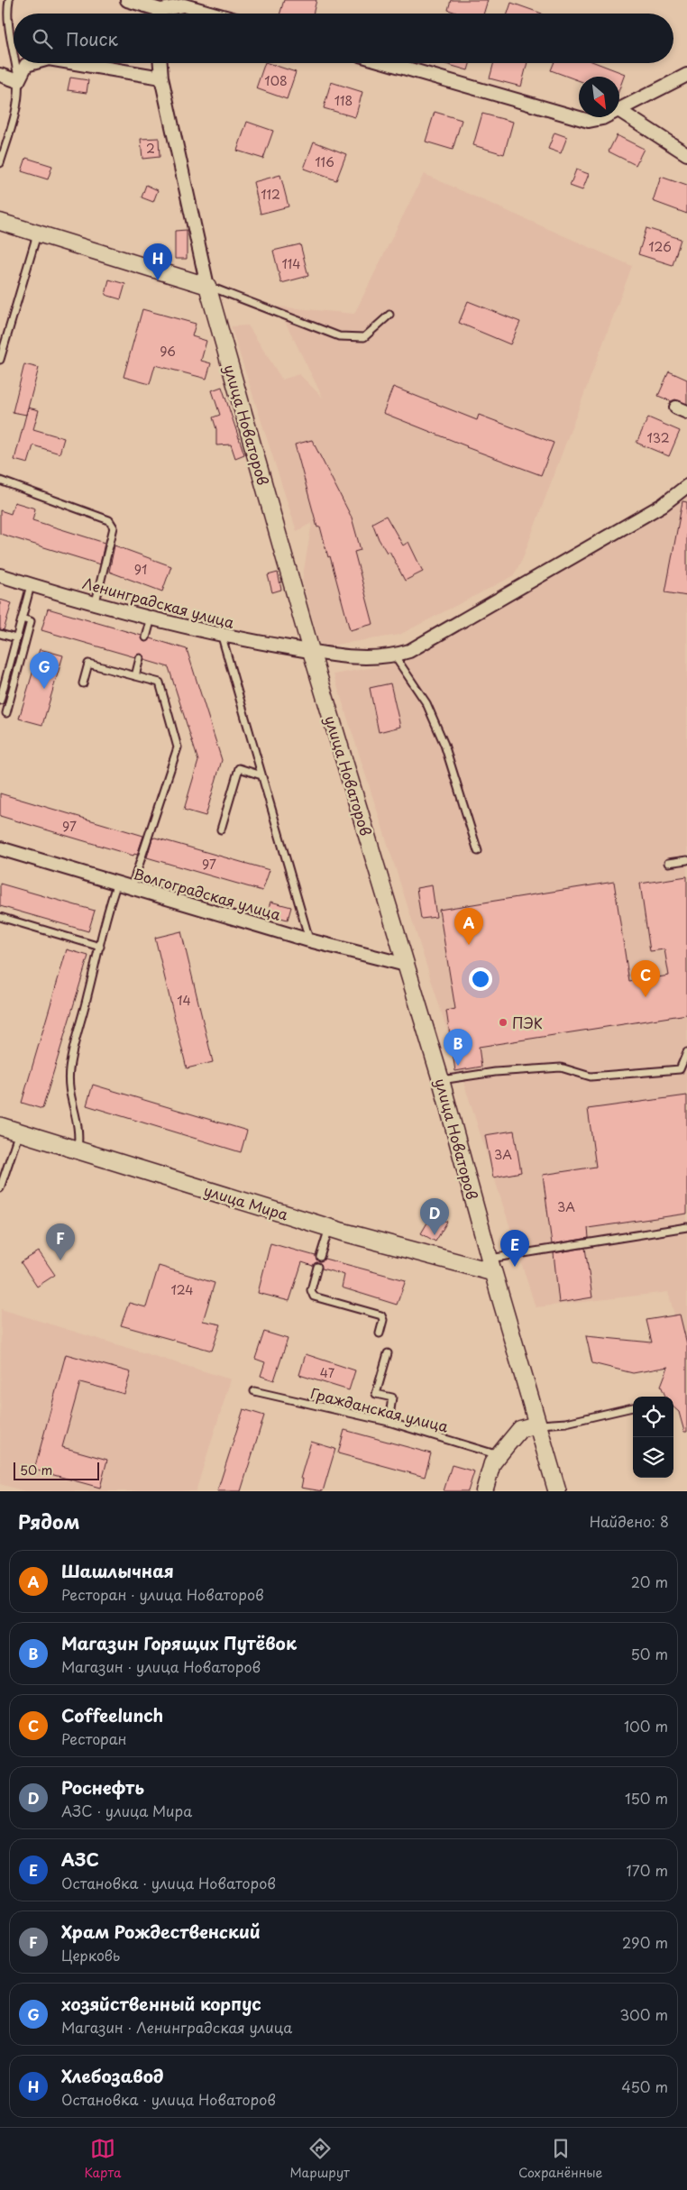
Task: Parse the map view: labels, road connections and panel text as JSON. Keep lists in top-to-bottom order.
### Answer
{
  "streets": {
    "main road": ["улица Новаторов", "улица Мира"],
    "street": ["Ленинградская улица", "Волгоградская улица"],
    "lane": ["Гражданская улица"]
  },
  "crossings": [
    ["улица Новаторов", "Ленинградская улица"],
    ["улица Новаторов", "Волгоградская улица"],
    ["улица Новаторов", "улица Мира"]
  ],
  "places": ["ПЭК"],
  "house_numbers": [
    "108",
    "118",
    "2",
    "116",
    "112",
    "126",
    "114",
    "96",
    "132",
    "91",
    "97",
    "97",
    "14",
    "3А",
    "3А",
    "124",
    "47"
  ],
  "scale_bar": "50 m",
  "north": "bottom right",
  "page": {
    "search": "Поиск",
    "pins": [
      "H",
      "G",
      "A",
      "C",
      "B",
      "D",
      "F",
      "E"
    ],
    "scale": "50 m",
    "heading": ["Рядом", "Найдено: 8"],
    "list": [
      {
        "mark": "A",
        "name": "Шашлычная",
        "note": "Ресторан · улица Новаторов",
        "value": "20 m"
      },
      {
        "mark": "B",
        "name": "Магазин Горящих Путёвок",
        "note": "Магазин · улица Новаторов",
        "value": "50 m"
      },
      {
        "mark": "C",
        "name": "Coffeelunch",
        "note": "Ресторан",
        "value": "100 m"
      },
      {
        "mark": "D",
        "name": "Роснефть",
        "note": "АЗС · улица Мира",
        "value": "150 m"
      },
      {
        "mark": "E",
        "name": "АЗС",
        "note": "Остановка · улица Новаторов",
        "value": "170 m"
      },
      {
        "mark": "F",
        "name": "Храм Рождественский",
        "note": "Церковь",
        "value": "290 m"
      },
      {
        "mark": "G",
        "name": "хозяйственный корпус",
        "note": "Магазин · Ленинградская улица",
        "value": "300 m"
      },
      {
        "mark": "H",
        "name": "Хлебозавод",
        "note": "Остановка · улица Новаторов",
        "value": "450 m"
      }
    ],
    "nav": ["Карта", "Маршрут", "Сохранённые"]
  }
}
